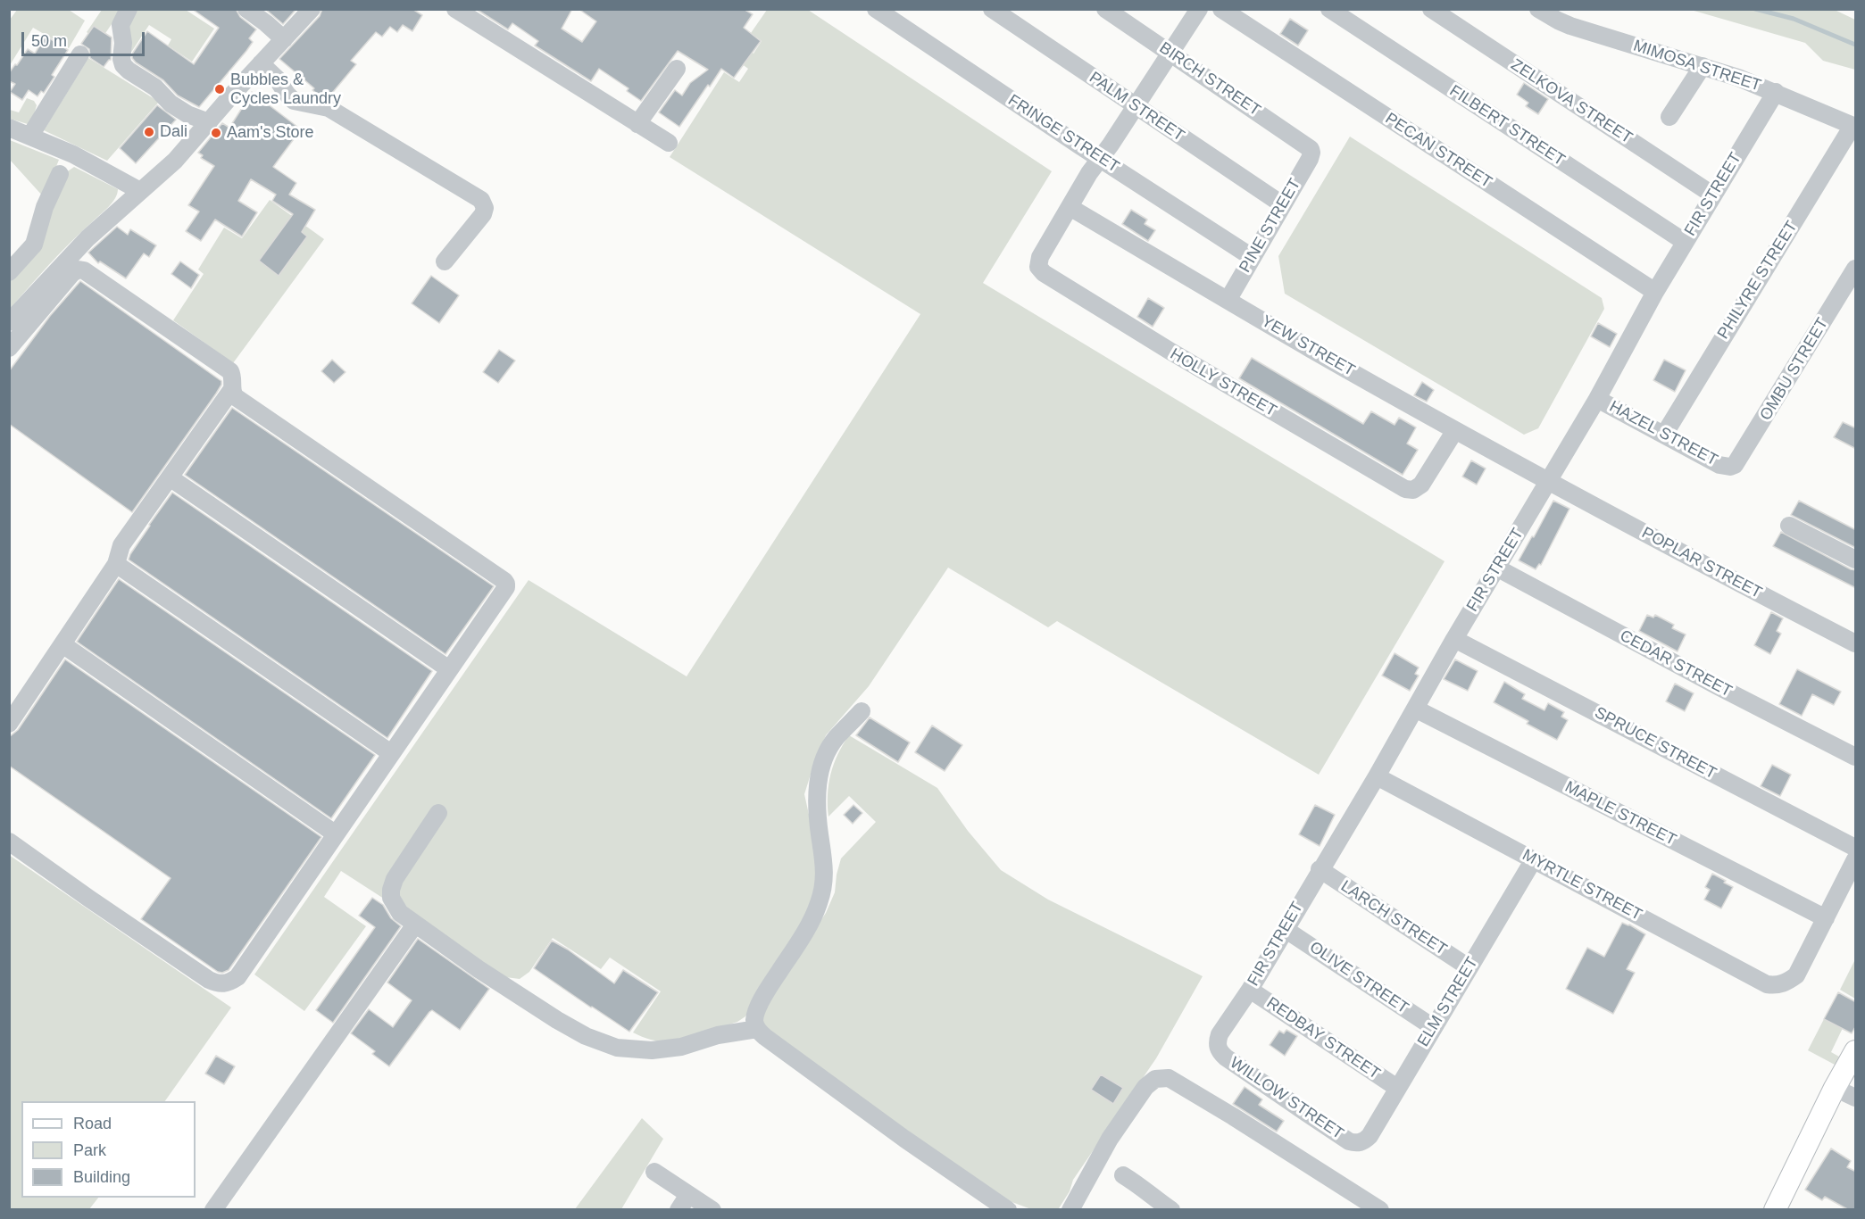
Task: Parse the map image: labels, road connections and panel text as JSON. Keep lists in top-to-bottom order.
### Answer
{
  "streets": {
    "street": [
      "MIMOSA STREET",
      "BIRCH STREET",
      "ZELKOVA STREET",
      "PALM STREET",
      "FILBERT STREET",
      "FRINGE STREET",
      "PECAN STREET",
      "FIR STREET",
      "PINE STREET",
      "PHILYRE STREET",
      "YEW STREET",
      "OMBU STREET",
      "HOLLY STREET",
      "HAZEL STREET",
      "POPLAR STREET",
      "CEDAR STREET",
      "SPRUCE STREET",
      "MAPLE STREET",
      "MYRTLE STREET",
      "LARCH STREET",
      "OLIVE STREET",
      "ELM STREET",
      "REDBAY STREET",
      "WILLOW STREET"
    ]
  },
  "crossings": [
    ["MIMOSA STREET", "FIR STREET"],
    ["MIMOSA STREET", "PHILYRE STREET"],
    ["BIRCH STREET", "PINE STREET"],
    ["ZELKOVA STREET", "FIR STREET"],
    ["PALM STREET", "PINE STREET"],
    ["FILBERT STREET", "FIR STREET"],
    ["FRINGE STREET", "PINE STREET"],
    ["PECAN STREET", "FIR STREET"],
    ["FIR STREET", "YEW STREET"],
    ["FIR STREET", "HAZEL STREET"],
    ["FIR STREET", "POPLAR STREET"],
    ["FIR STREET", "CEDAR STREET"],
    ["FIR STREET", "SPRUCE STREET"],
    ["FIR STREET", "MAPLE STREET"],
    ["FIR STREET", "MYRTLE STREET"],
    ["FIR STREET", "LARCH STREET"],
    ["FIR STREET", "OLIVE STREET"],
    ["FIR STREET", "REDBAY STREET"],
    ["FIR STREET", "WILLOW STREET"],
    ["PINE STREET", "YEW STREET"],
    ["PHILYRE STREET", "HAZEL STREET"],
    ["YEW STREET", "HOLLY STREET"],
    ["YEW STREET", "POPLAR STREET"],
    ["OMBU STREET", "HAZEL STREET"],
    ["MAPLE STREET", "MYRTLE STREET"],
    ["MYRTLE STREET", "ELM STREET"],
    ["LARCH STREET", "ELM STREET"],
    ["OLIVE STREET", "ELM STREET"],
    ["ELM STREET", "REDBAY STREET"],
    ["ELM STREET", "WILLOW STREET"]
  ],
  "places": ["Bubbles & Cycles Laundry", "Dali", "Aam's Store"],
  "legend": ["Road", "Park", "Building"],
  "scale_bar": "50 m"
}
